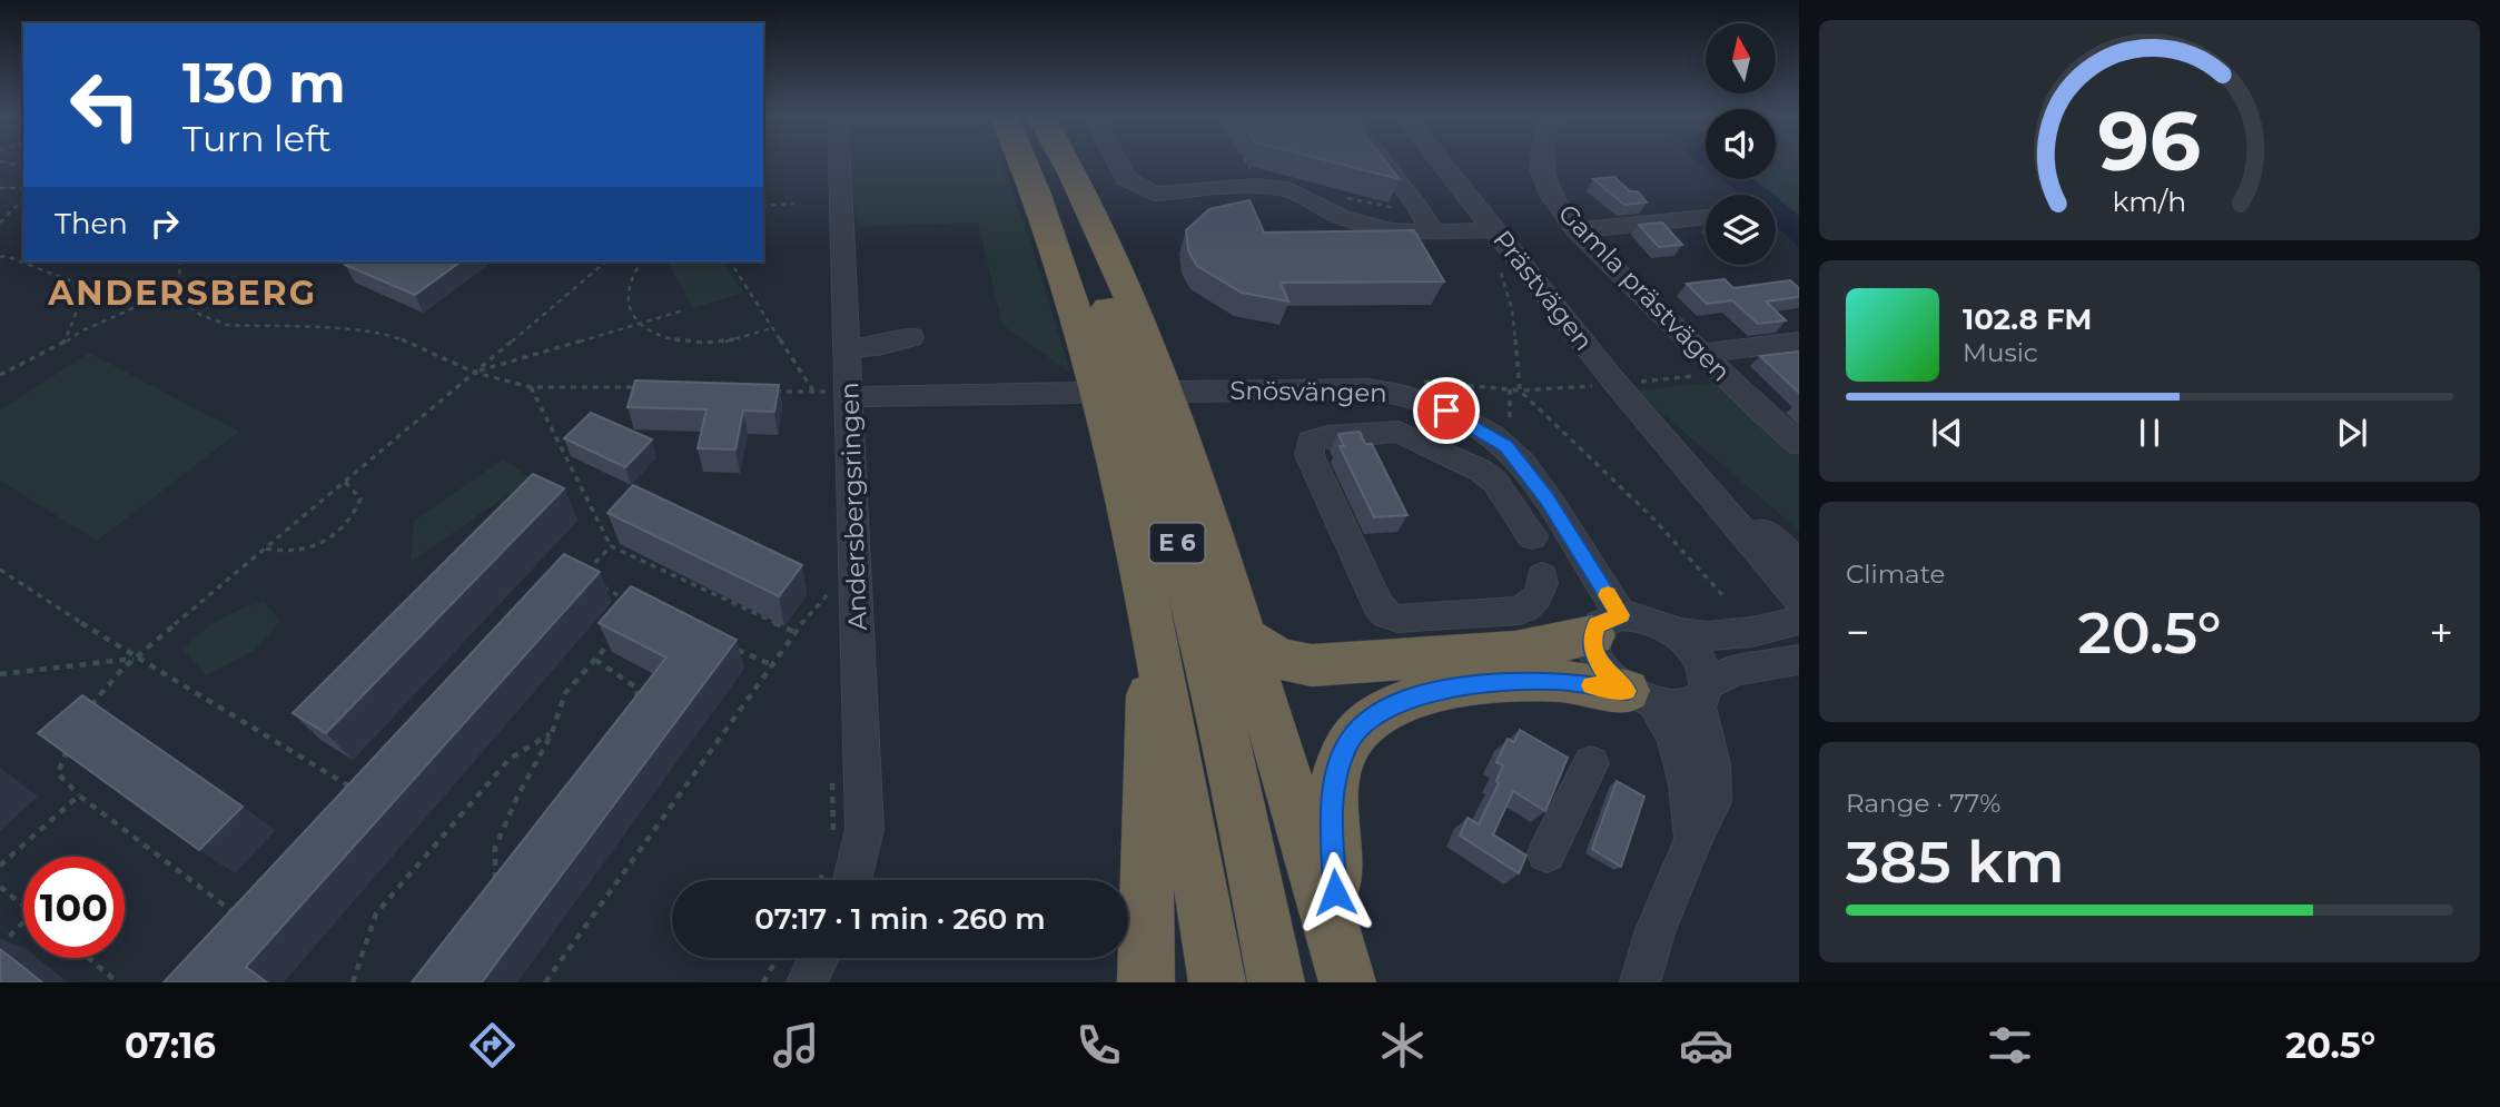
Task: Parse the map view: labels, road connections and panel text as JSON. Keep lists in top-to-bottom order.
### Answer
{
  "streets": {
    "highway": ["E 6"],
    "street": [
      "Prästvägen",
      "Gamla prästvägen",
      "Snösvängen",
      "Andersbergsringen"
    ]
  },
  "districts": ["ANDERSBERG"],
  "north": "top",
  "page": {
    "turn": ["130 m", "Turn left"],
    "then": "Then",
    "song": ["102.8 FM", "Music"],
    "tile": [
      "Climate",
      ["Range · 77%", "385 km"]
    ],
    "heat": ["−", "20.5°", "+"],
    "limit": "100",
    "trip": "07:17 · 1 min · 260 m",
    "tabs": ["07:16", "20.5°"],
    "gauge": ["96", "km/h"]
  }
}
